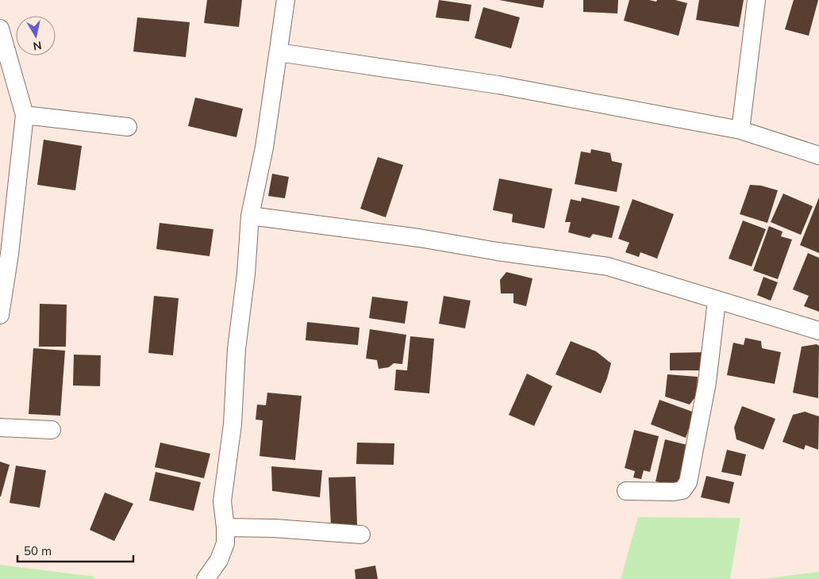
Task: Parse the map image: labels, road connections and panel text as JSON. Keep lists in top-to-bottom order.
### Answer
{
  "scale_bar": "50 m",
  "north": "bottom"
}
